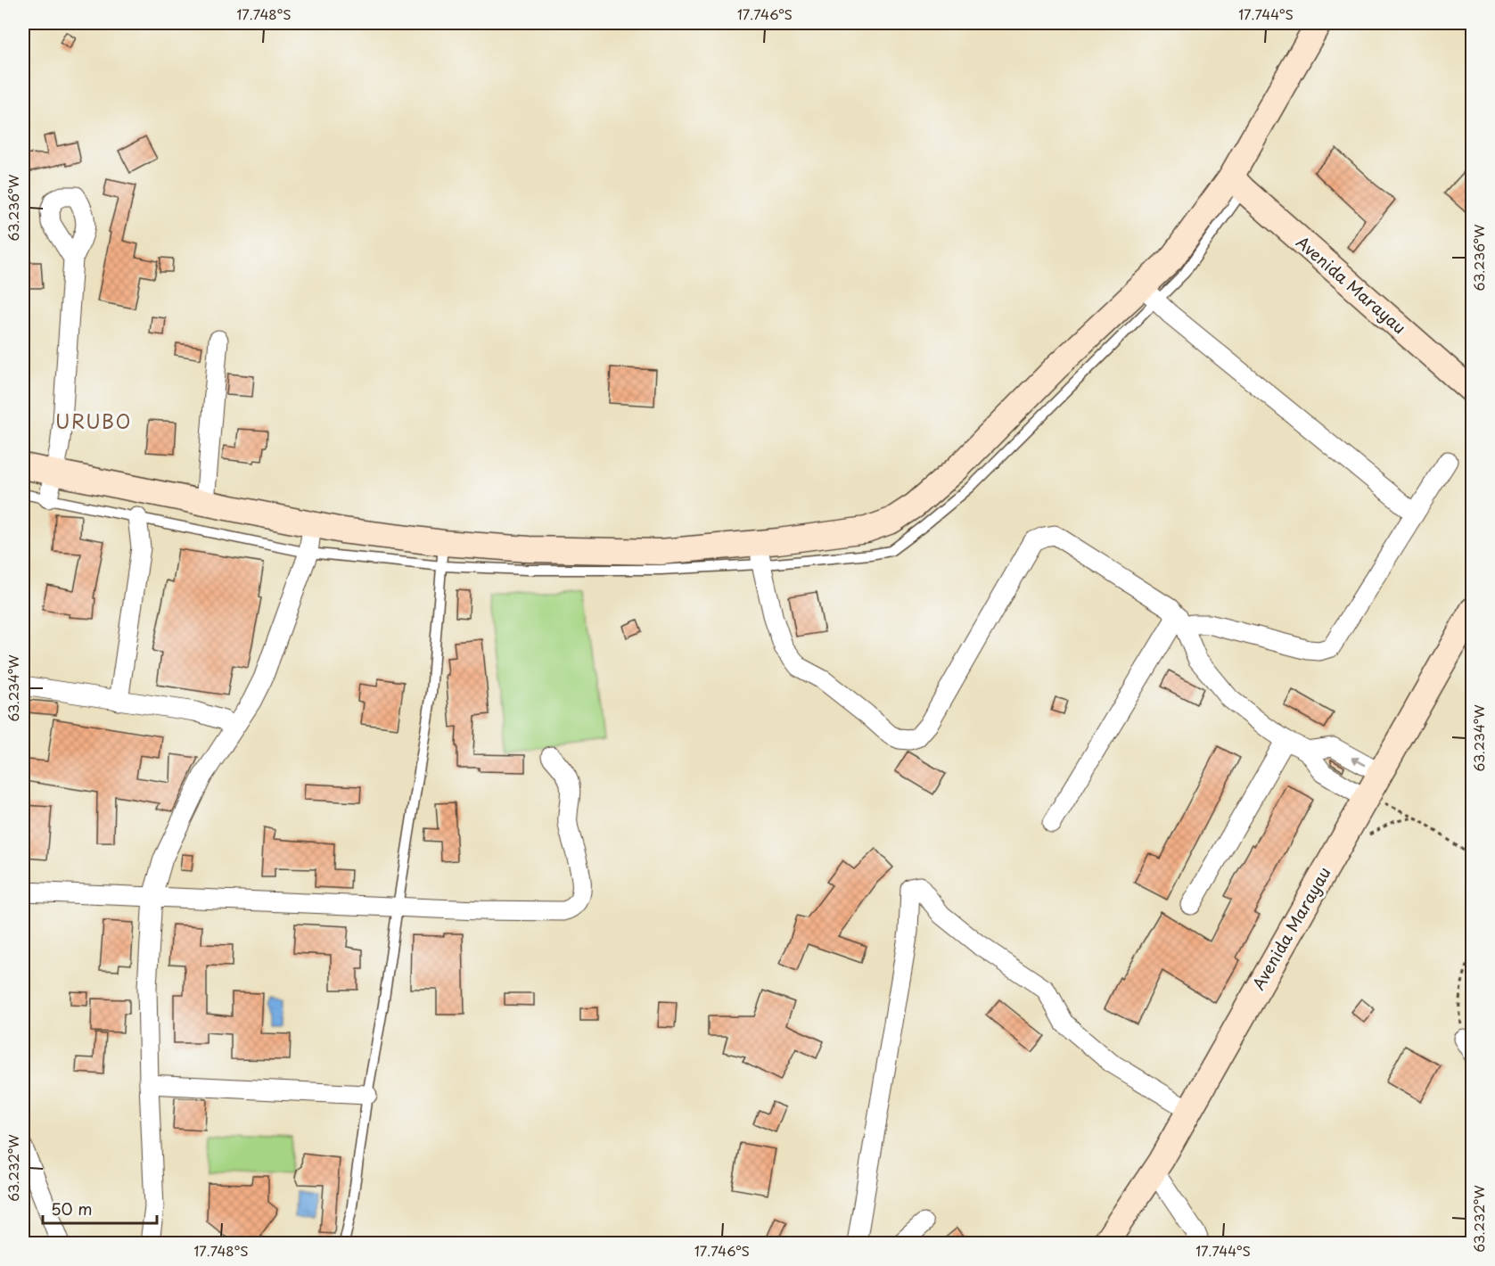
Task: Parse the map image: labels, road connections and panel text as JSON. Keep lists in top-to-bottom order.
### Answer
{
  "streets": {
    "street": ["Avenida Marayau"]
  },
  "districts": ["URUBO"],
  "scale_bar": "50 m",
  "coordinates": [
    "17.748°S",
    "17.746°S",
    "17.744°S",
    "63.236°W",
    "63.234°W",
    "63.232°W"
  ]
}
